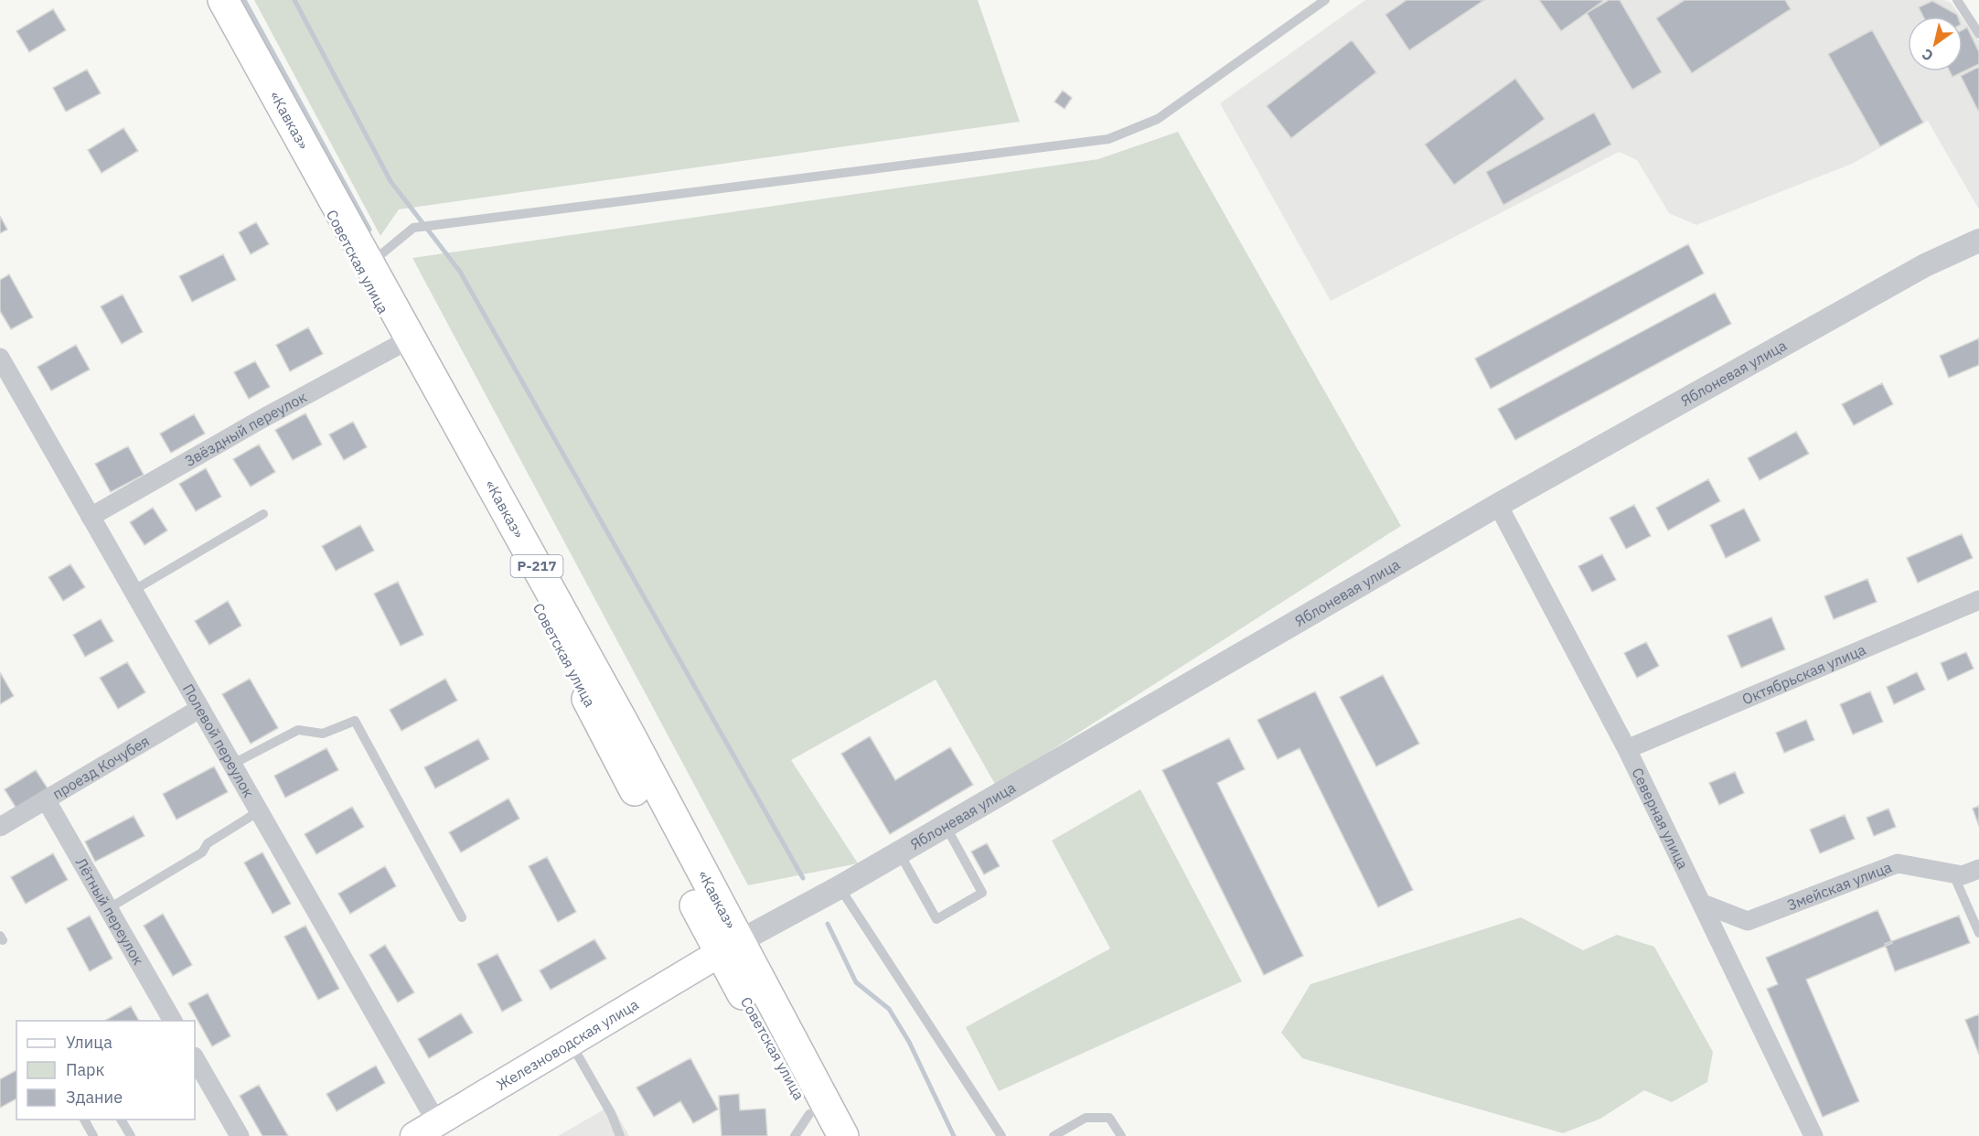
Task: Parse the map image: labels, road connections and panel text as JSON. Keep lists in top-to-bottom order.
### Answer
{
  "streets": {
    "highway": ["«Кавказ»", "Советская улица", "Р-217"],
    "main road": ["Железноводская улица"],
    "street": [
      "Яблоневая улица",
      "Звёздный переулок",
      "Октябрьская улица",
      "Полевой переулок",
      "проезд Кочубея",
      "Северная улица",
      "Змейская улица",
      "Лётный переулок"
    ]
  },
  "crossings": [
    ["«Кавказ»", "Советская улица"],
    ["«Кавказ»", "Яблоневая улица"],
    ["«Кавказ»", "Железноводская улица"],
    ["Советская улица", "Яблоневая улица"],
    ["Советская улица", "Звёздный переулок"],
    ["Советская улица", "Железноводская улица"],
    ["Яблоневая улица", "Северная улица"],
    ["Яблоневая улица", "Железноводская улица"],
    ["Звёздный переулок", "Полевой переулок"],
    ["Октябрьская улица", "Северная улица"],
    ["Полевой переулок", "проезд Кочубея"],
    ["Полевой переулок", "Железноводская улица"],
    ["проезд Кочубея", "Лётный переулок"],
    ["Северная улица", "Змейская улица"]
  ],
  "legend": ["Улица", "Парк", "Здание"],
  "north": "bottom left"
}
